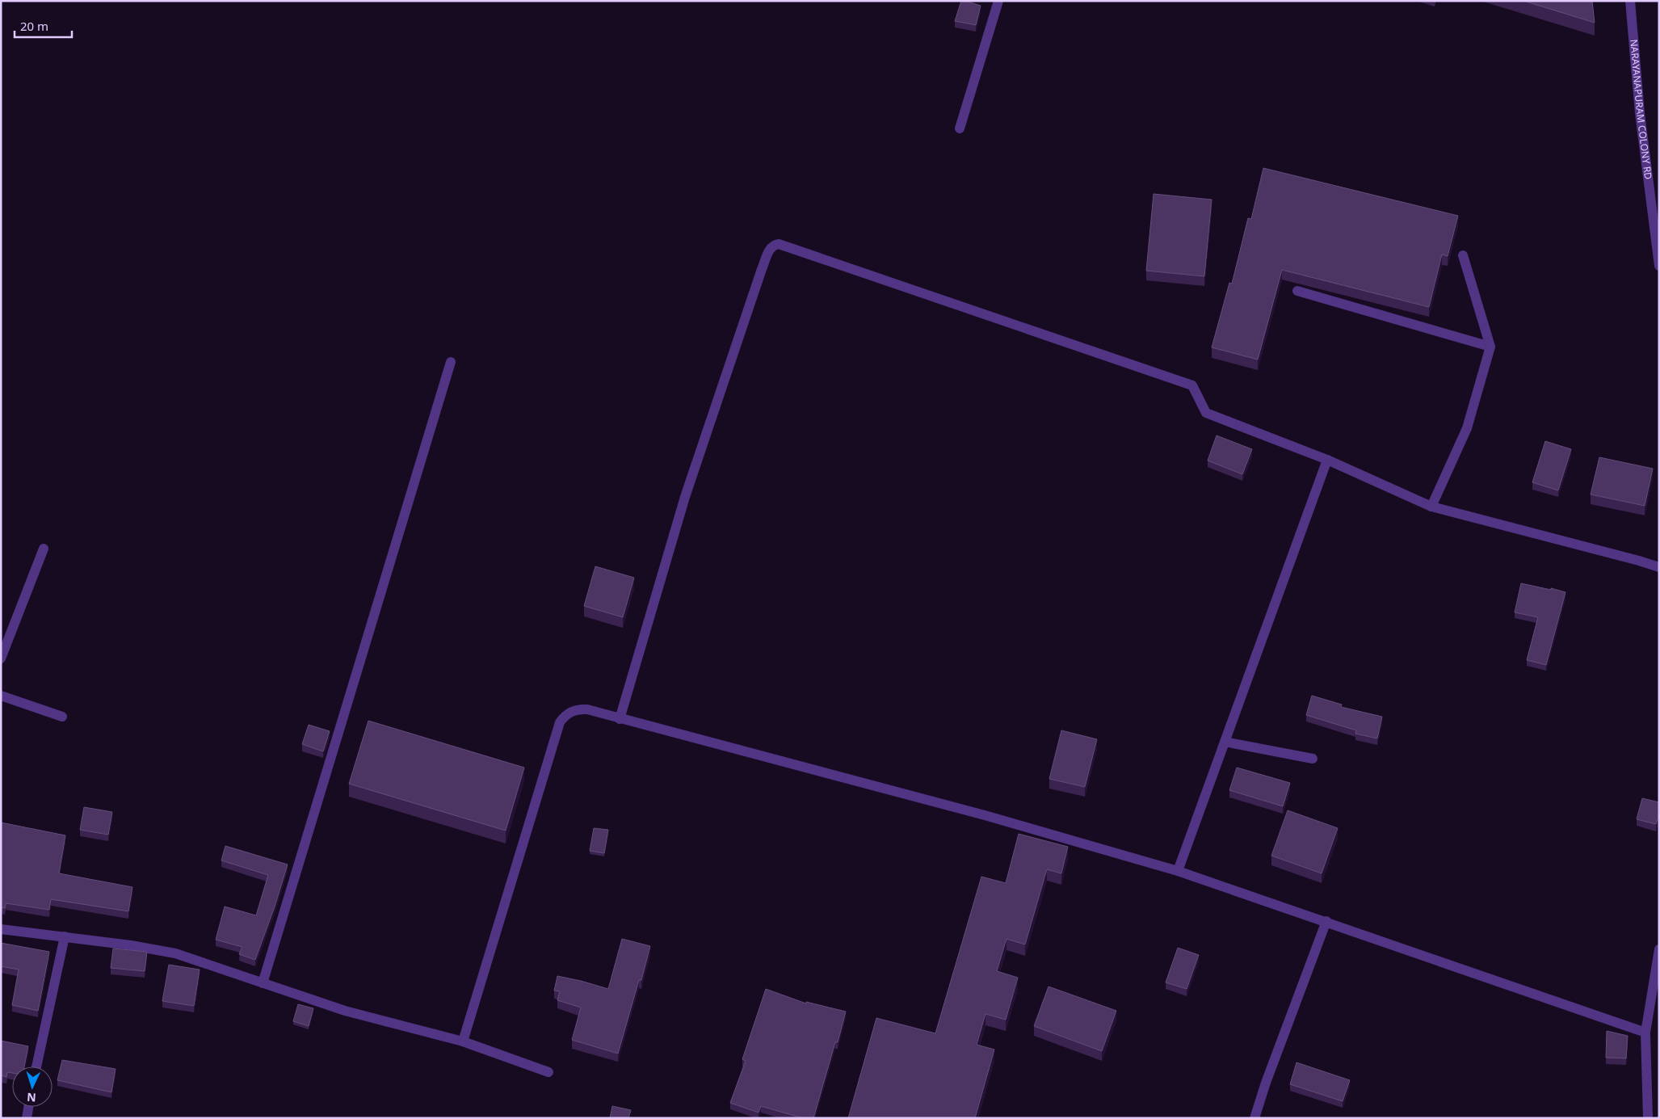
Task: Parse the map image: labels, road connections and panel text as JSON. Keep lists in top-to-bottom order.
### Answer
{
  "streets": {
    "street": ["NARAYANAPURAM COLONY RD"]
  },
  "scale_bar": "20 m",
  "north": "bottom"
}
